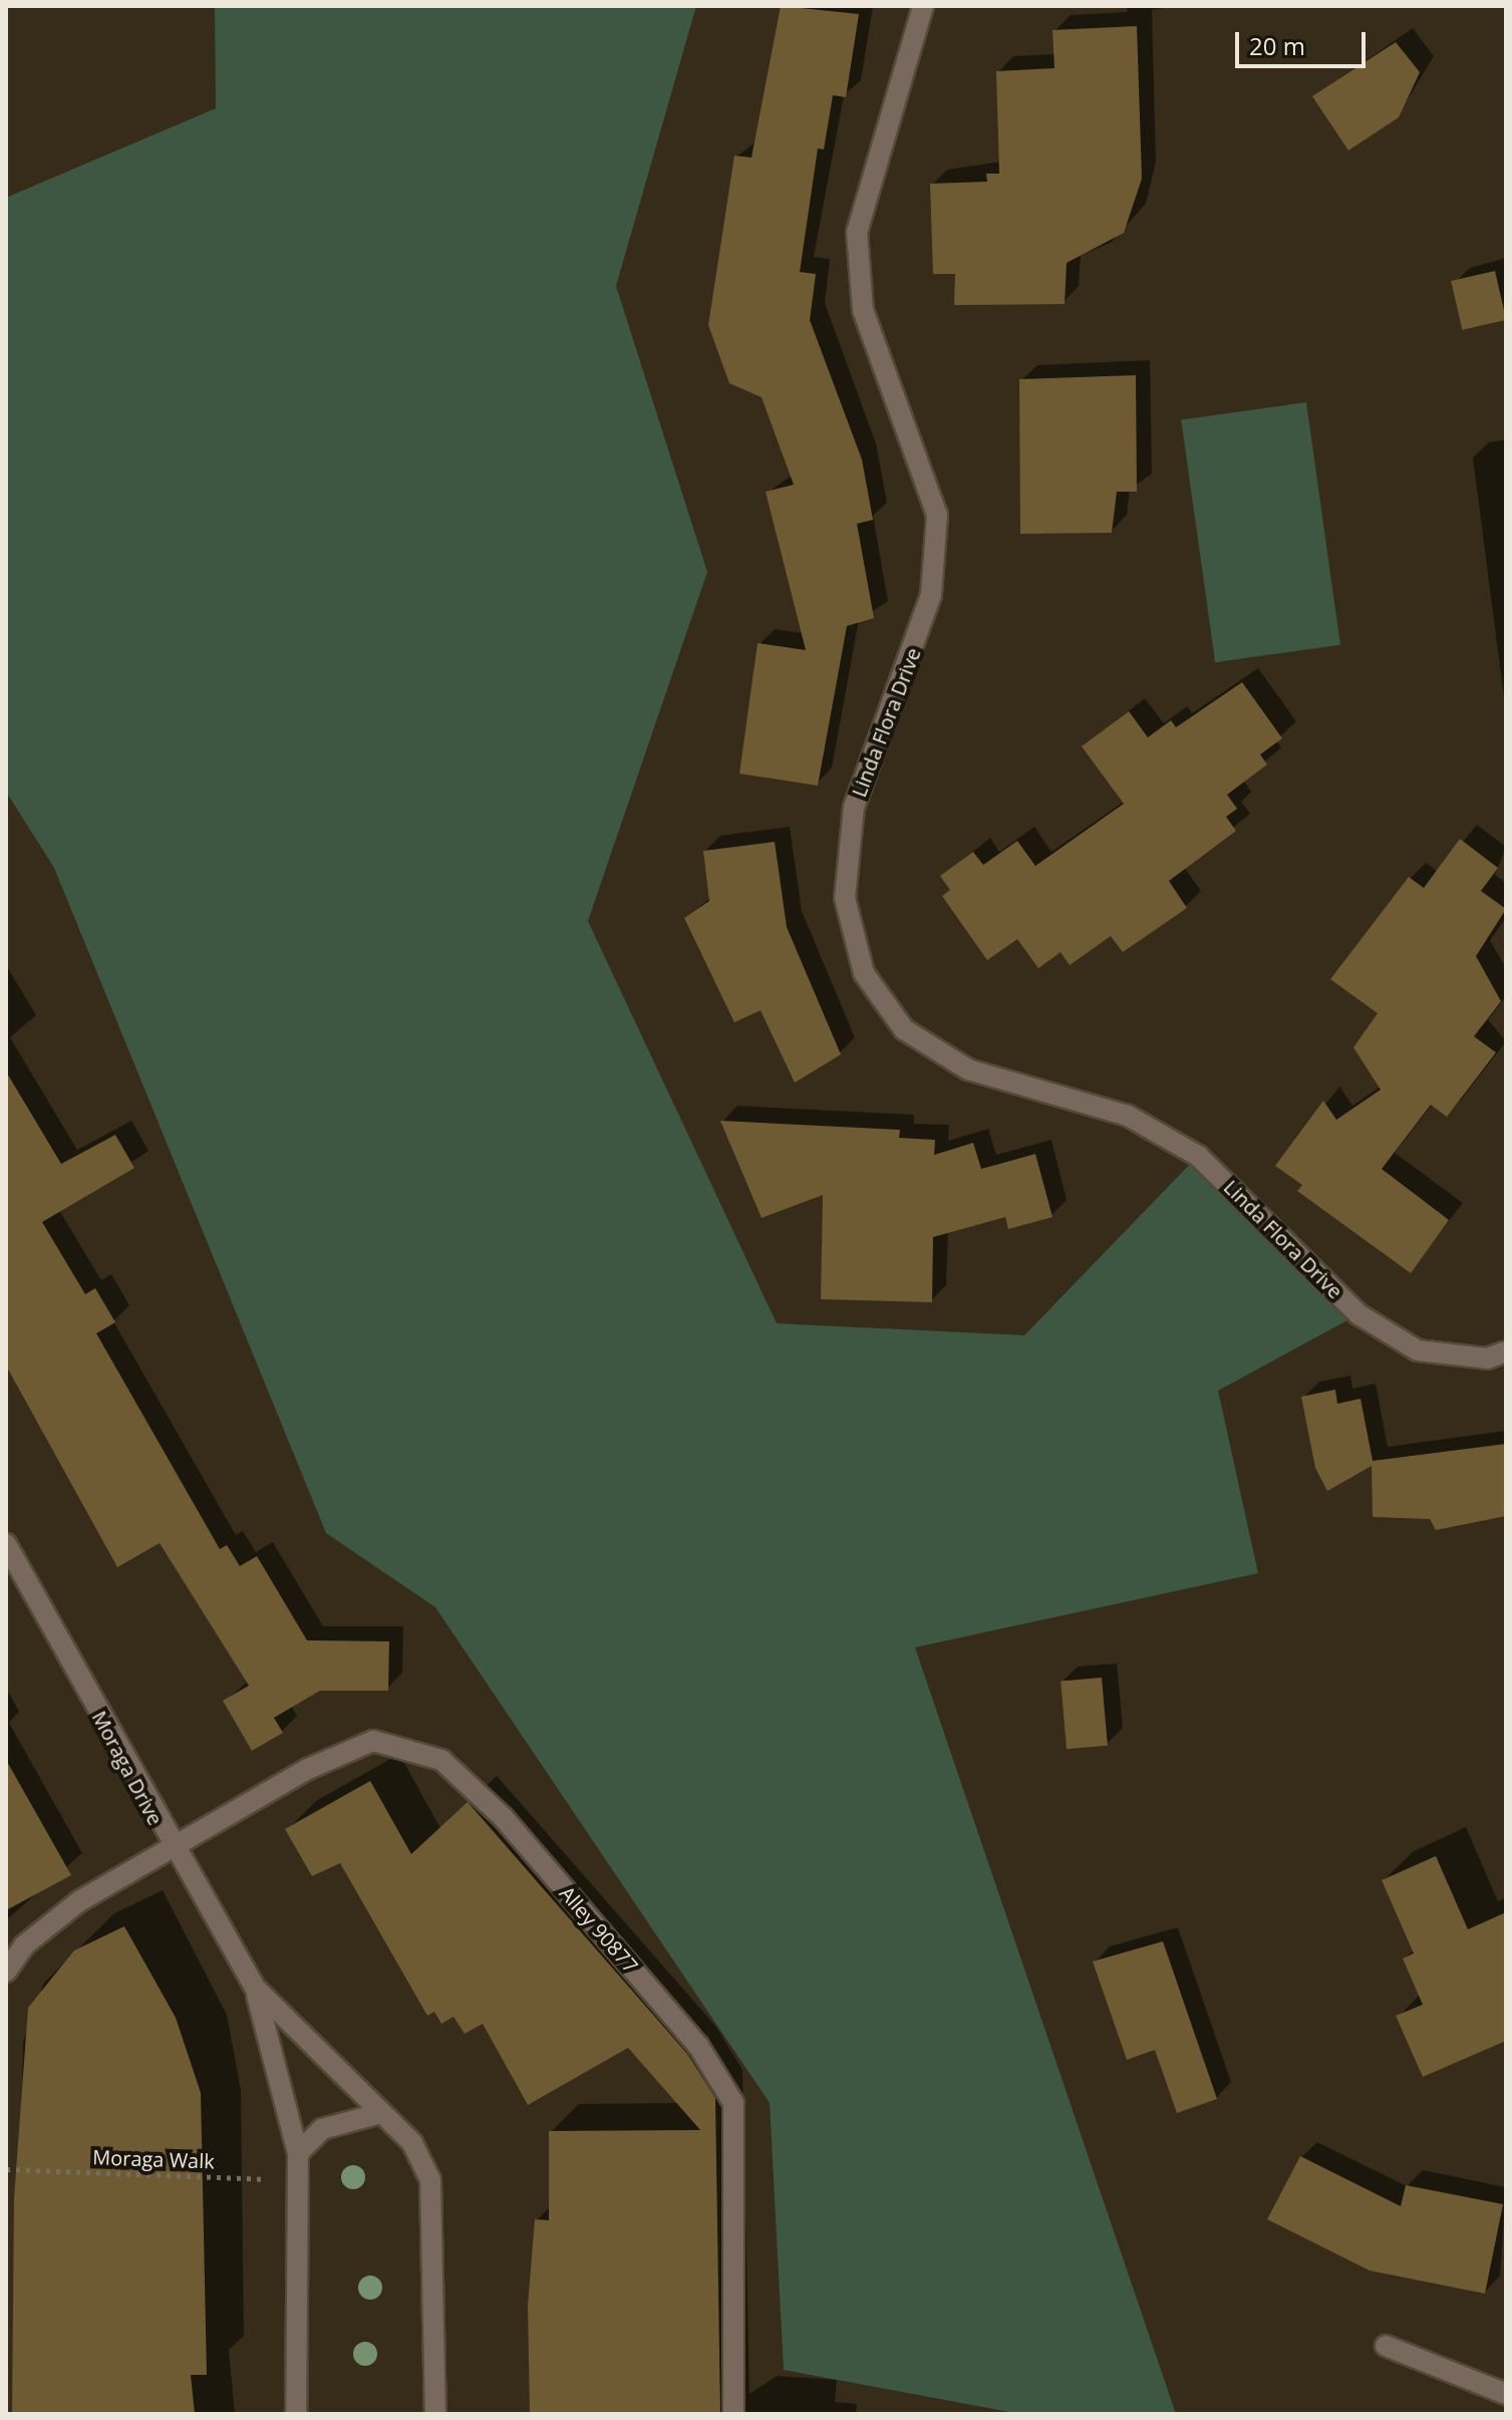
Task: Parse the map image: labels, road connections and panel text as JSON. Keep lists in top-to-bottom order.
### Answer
{
  "streets": {
    "street": ["Linda Flora Drive", "Moraga Drive", "Alley 90877"],
    "path": ["Moraga Walk"]
  },
  "crossings": [
    ["Moraga Drive", "Alley 90877"],
    ["Moraga Drive", "Moraga Walk"]
  ],
  "scale_bar": "20 m"
}
